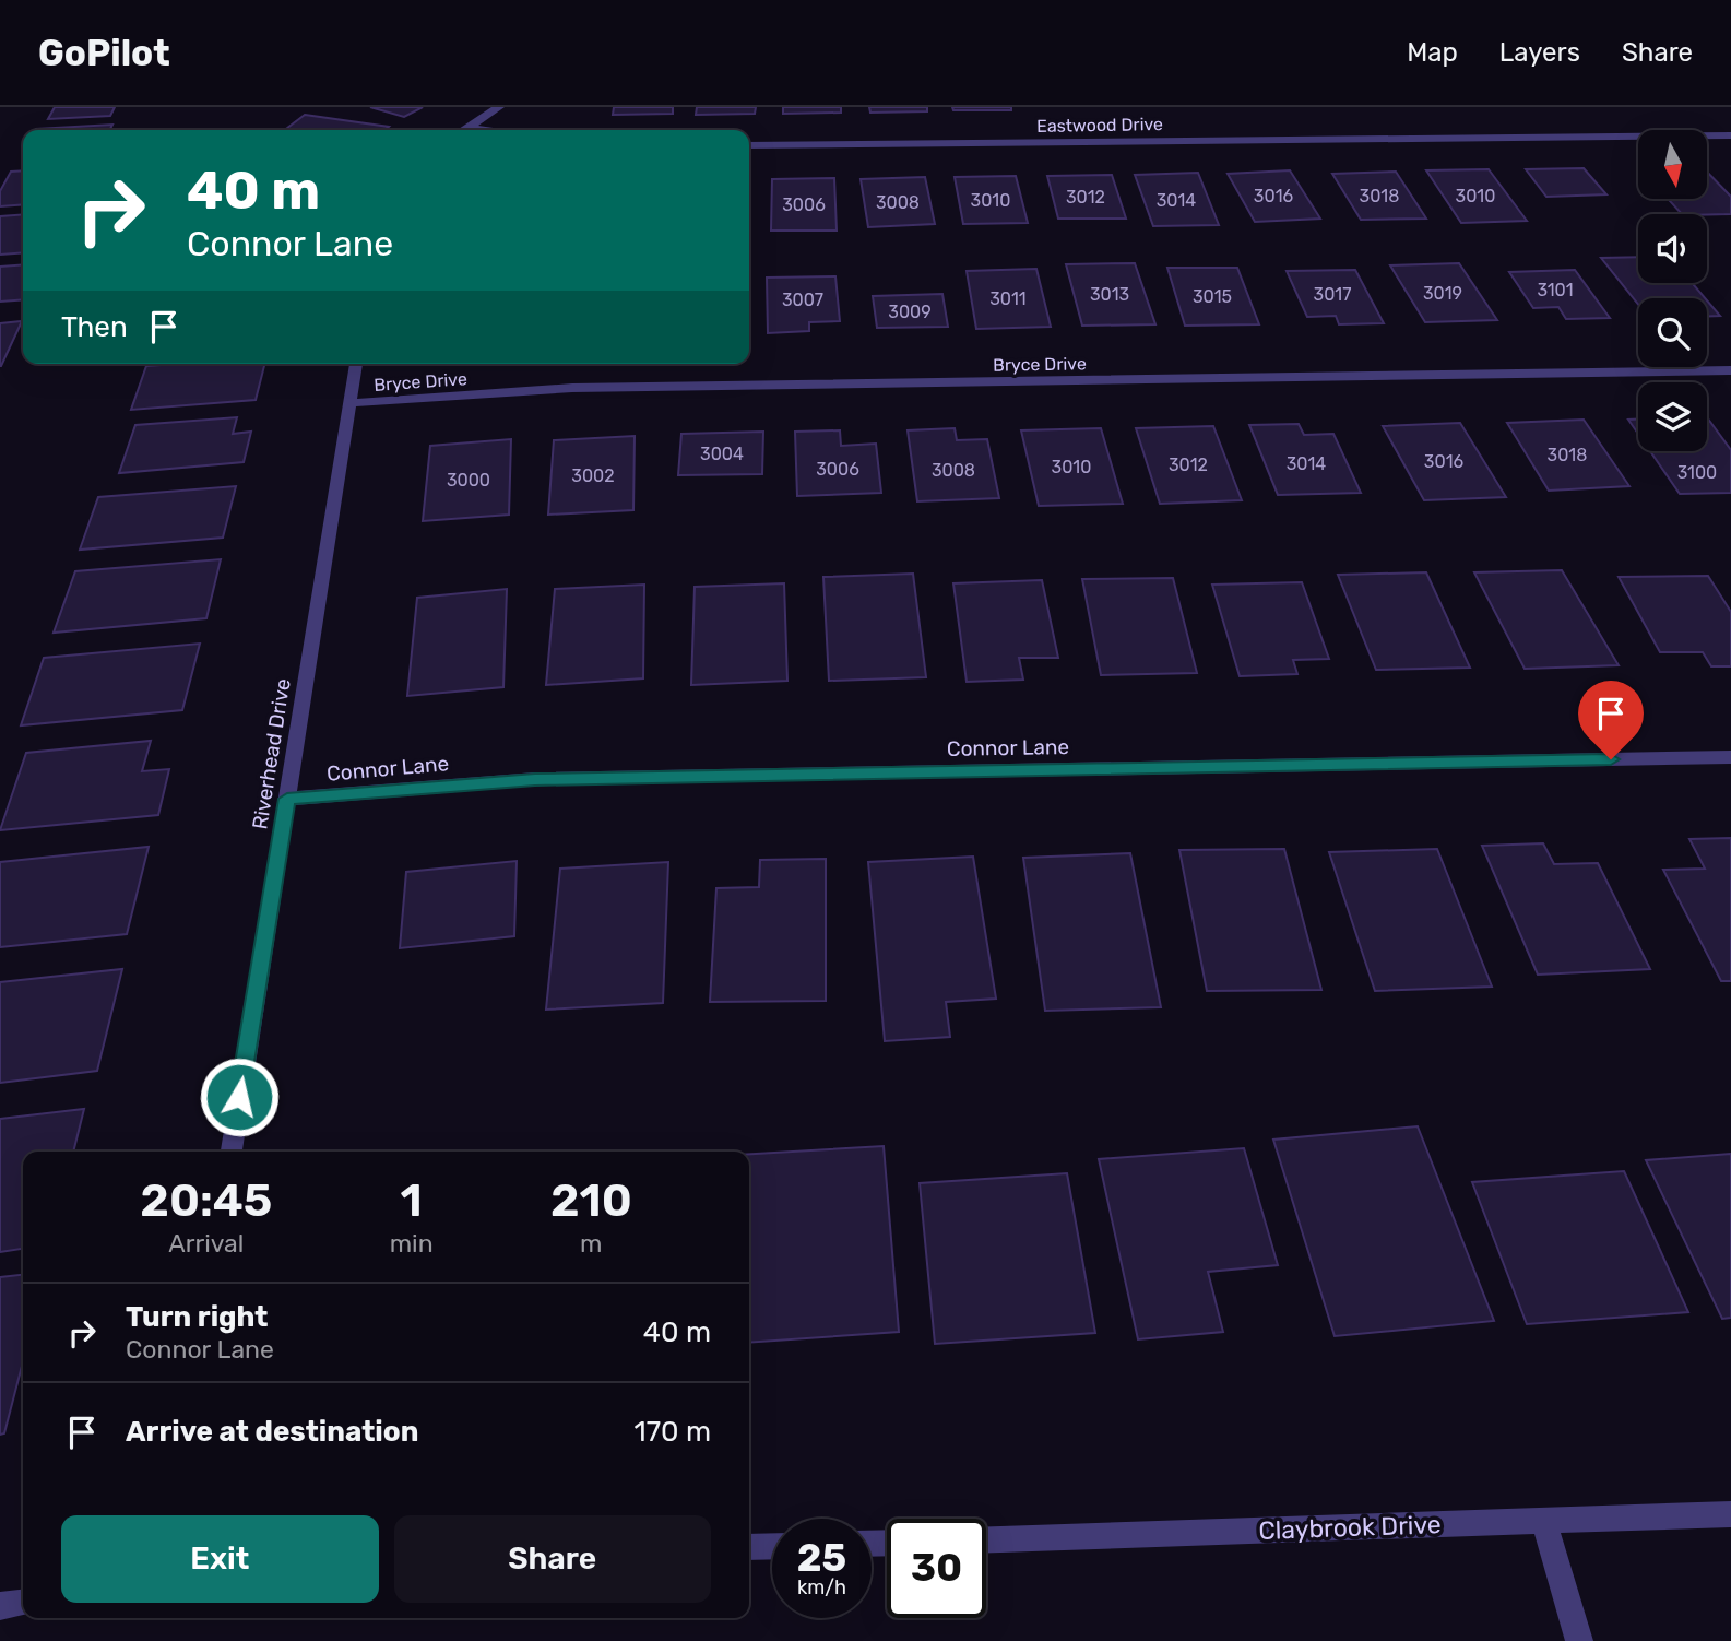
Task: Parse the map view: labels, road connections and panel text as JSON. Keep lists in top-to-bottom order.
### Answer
{
  "streets": {
    "street": [
      "Eastwood Drive",
      "Bryce Drive",
      "Connor Lane",
      "Riverhead Drive",
      "Claybrook Drive"
    ]
  },
  "crossings": [
    ["Bryce Drive", "Riverhead Drive"],
    ["Connor Lane", "Riverhead Drive"]
  ],
  "house_numbers": [
    "3016",
    "3018",
    "3010",
    "3012",
    "3010",
    "3014",
    "3008",
    "3006",
    "3101",
    "3019",
    "3013",
    "3017",
    "3015",
    "3011",
    "3007",
    "3009",
    "3004",
    "3018",
    "3016",
    "3014",
    "3012",
    "3010",
    "3006",
    "3008",
    "3100",
    "3002",
    "3000"
  ],
  "north": "bottom",
  "page": {
    "header": "GoPilot",
    "nav": ["Map", "Layers", "Share"],
    "turn": ["40 m", "Connor Lane"],
    "then": "Then",
    "eta": [
      "20:45",
      "Arrival",
      "1",
      "min",
      "210",
      "m"
    ],
    "list": [
      {
        "name": "Turn right",
        "note": "Connor Lane",
        "value": "40 m"
      },
      {
        "name": "Arrive at destination",
        "value": "170 m"
      }
    ],
    "buttons": ["Exit", "Share"],
    "speed": "25 km/h",
    "limit": "30"
  }
}
